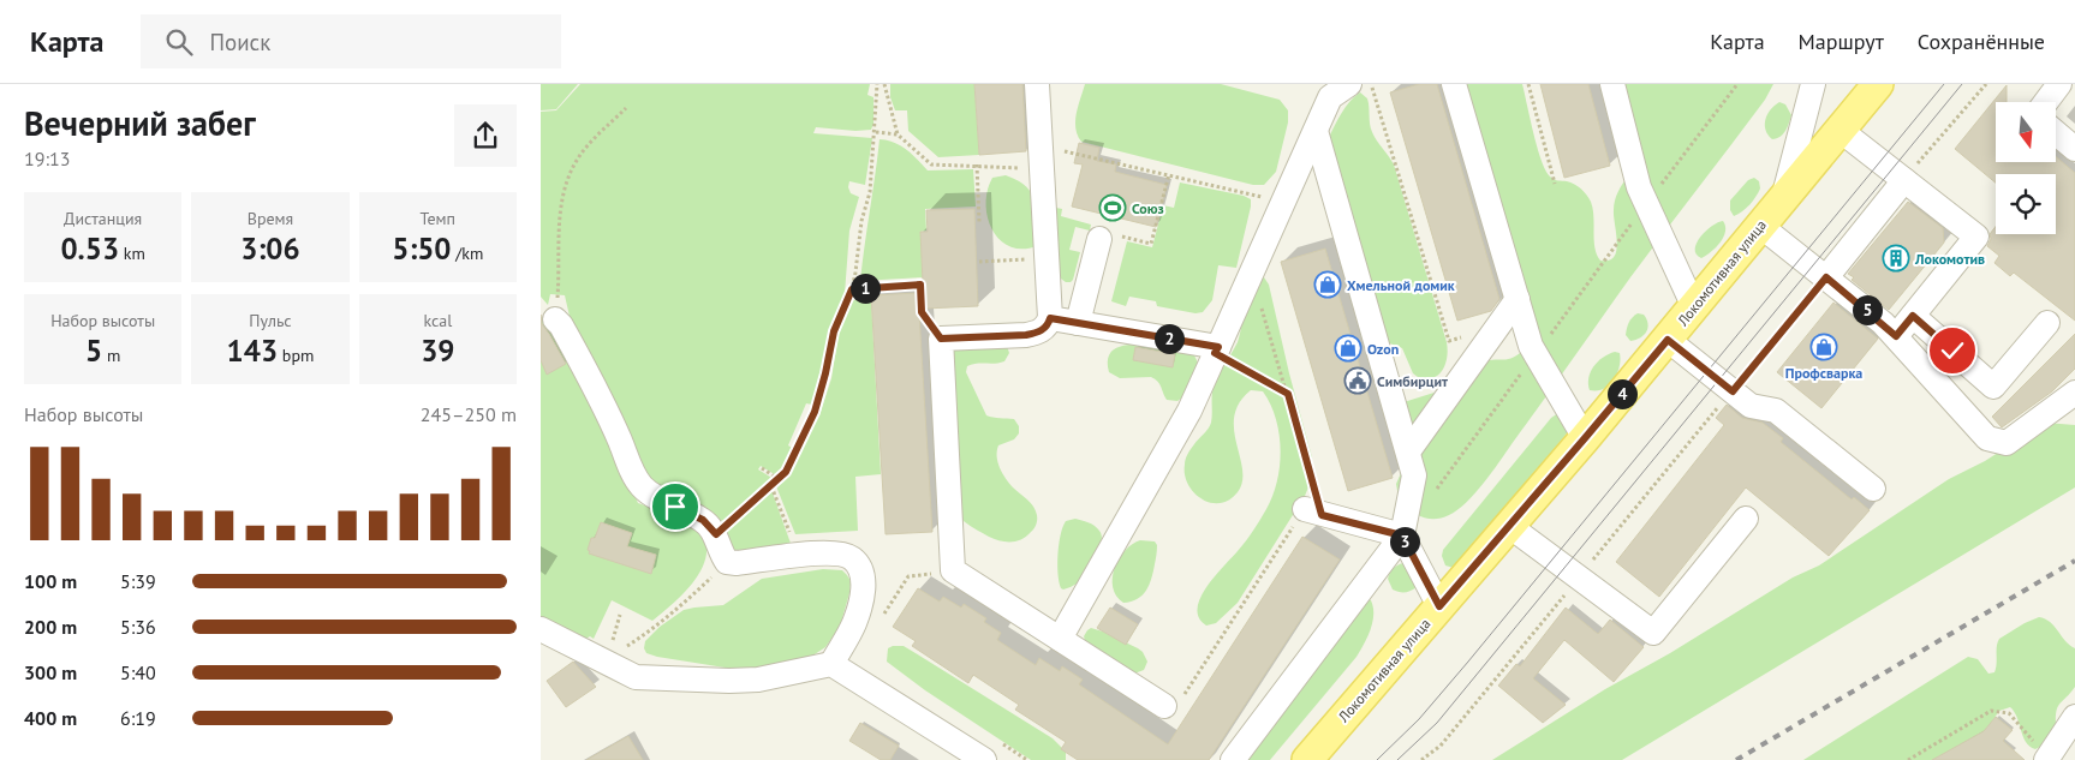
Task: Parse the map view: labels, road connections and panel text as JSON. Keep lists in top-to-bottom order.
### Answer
{
  "streets": {
    "main road": ["Локомотивная улица"]
  },
  "places": {
    "sports": ["Союз"],
    "building": ["Локомотив"],
    "shop": ["Хмельной домик", "Профсварка", "Ozon"],
    "public building": ["Симбирцит"]
  },
  "north": "bottom",
  "page": {
    "header": "Карта",
    "search": "Поиск",
    "nav": ["Карта", "Маршрут", "Сохранённые"],
    "heading": ["Вечерний забег", "19:13"],
    "stats": [
      ["Дистанция", "0.53 km"],
      ["Время", "3:06"],
      ["Темп", "5:50 /km"],
      ["Набор высоты", "5 m"],
      ["Пульс", "143 bpm"],
      ["kcal", "39"]
    ],
    "pins": [
      "1",
      "5",
      "2",
      "4",
      "3"
    ],
    "chart": ["Набор высоты", "245–250 m"],
    "list": [
      {
        "name": "100 m",
        "note": "5:39"
      },
      {
        "name": "200 m",
        "note": "5:36"
      },
      {
        "name": "300 m",
        "note": "5:40"
      },
      {
        "name": "400 m",
        "note": "6:19"
      }
    ]
  }
}
